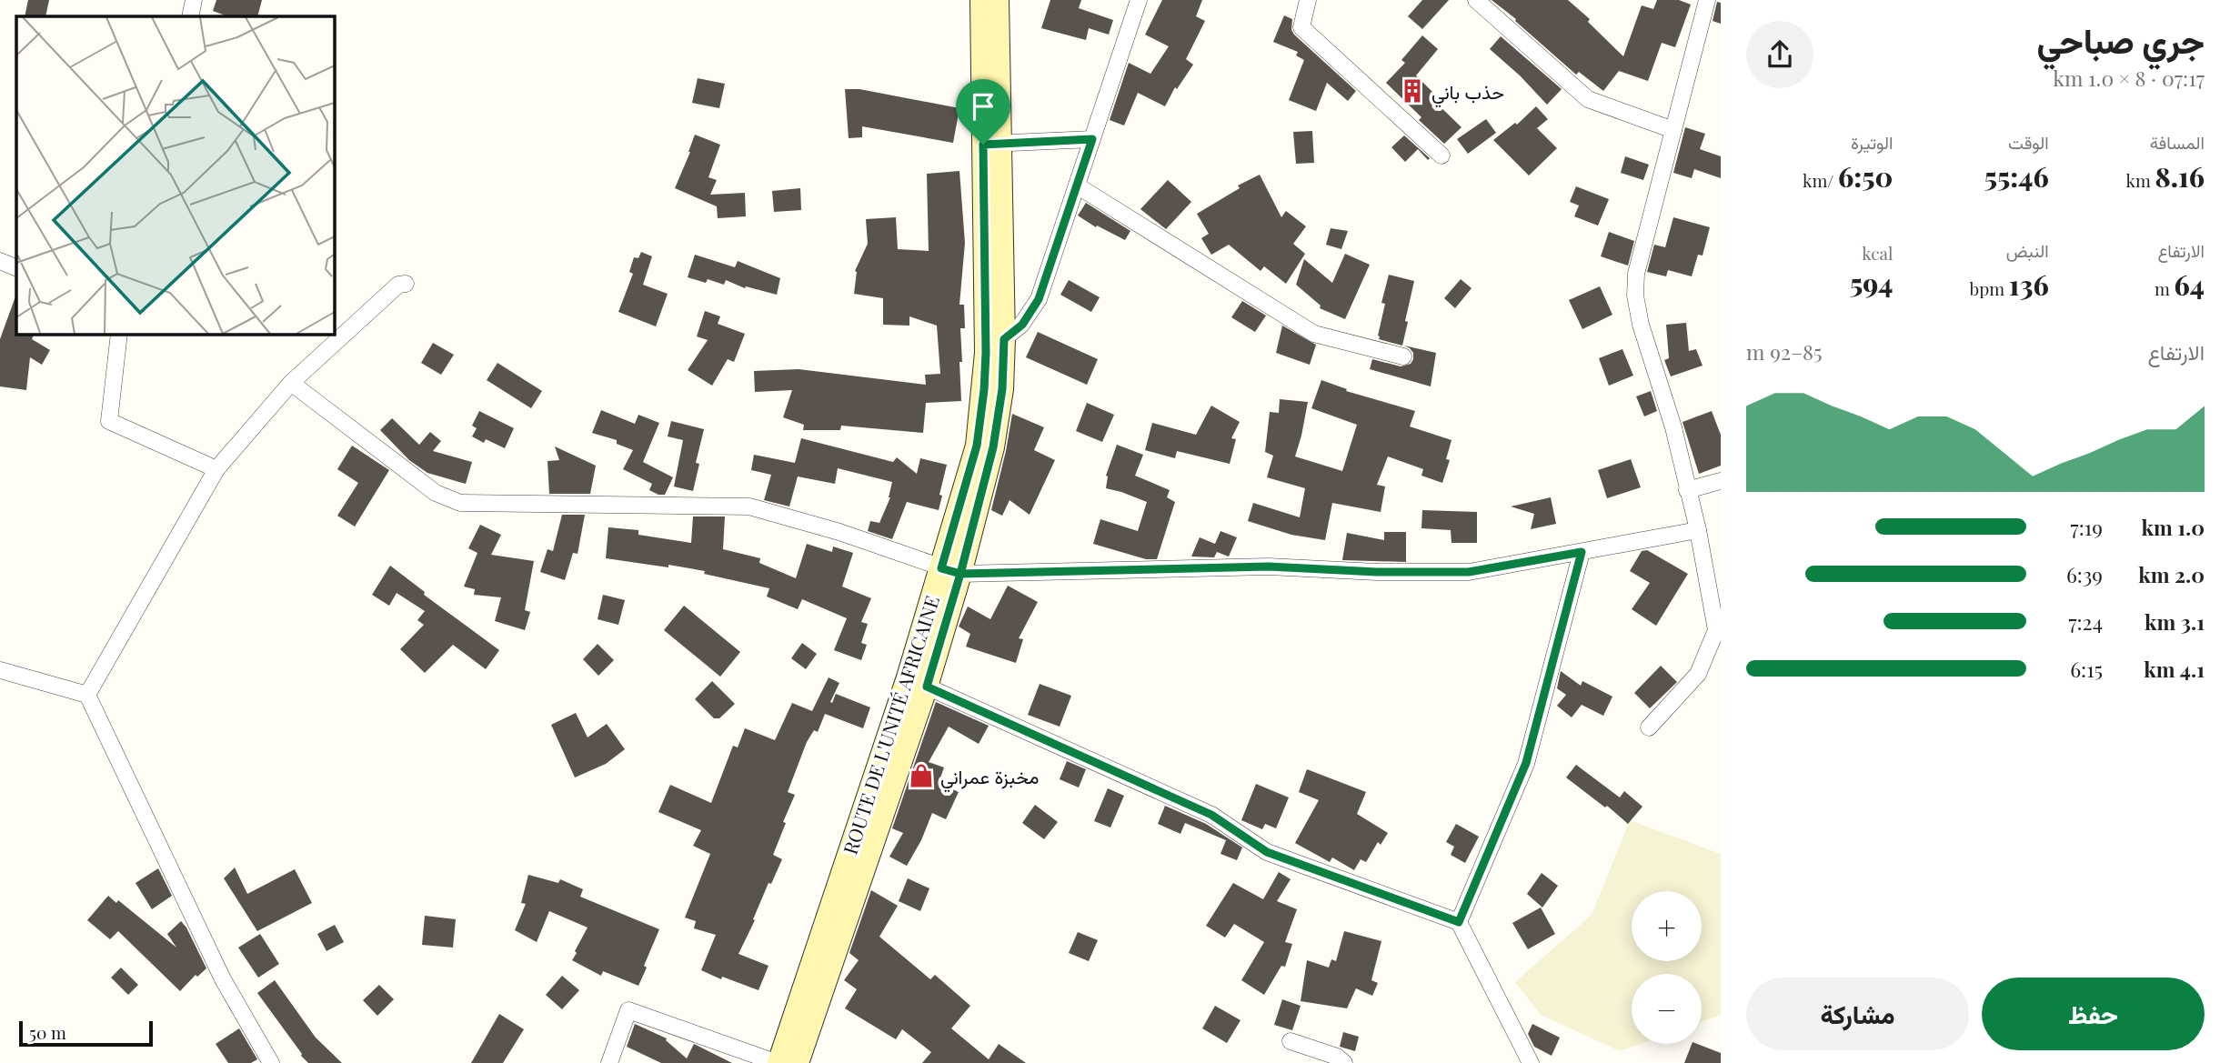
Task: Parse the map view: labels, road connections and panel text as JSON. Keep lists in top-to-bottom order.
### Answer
{
  "streets": {
    "main road": ["ROUTE DE L'UNITÉ AFRICAINE"]
  },
  "places": {
    "building": ["حذب باني"],
    "shop": ["مخبزة عمراني"]
  },
  "scale_bar": "50 m",
  "page": {
    "heading": ["جري صباحي", "07:17 · 8 × 1.0 km"],
    "stats": [
      ["المسافة", "8.16 km"],
      ["الوقت", "55:46"],
      ["الوتيرة", "6:50 /km"],
      ["الارتفاع", "64 m"],
      ["النبض", "136 bpm"],
      ["kcal", "594"]
    ],
    "chart": ["الارتفاع", "85–92 m"],
    "list": [
      {
        "name": "1.0 km",
        "note": "7:19"
      },
      {
        "name": "2.0 km",
        "note": "6:39"
      },
      {
        "name": "3.1 km",
        "note": "7:24"
      },
      {
        "name": "4.1 km",
        "note": "6:15"
      }
    ],
    "map_buttons": ["+", "−"],
    "buttons": ["حفظ", "مشاركة"],
    "scale": "50 m"
  }
}
